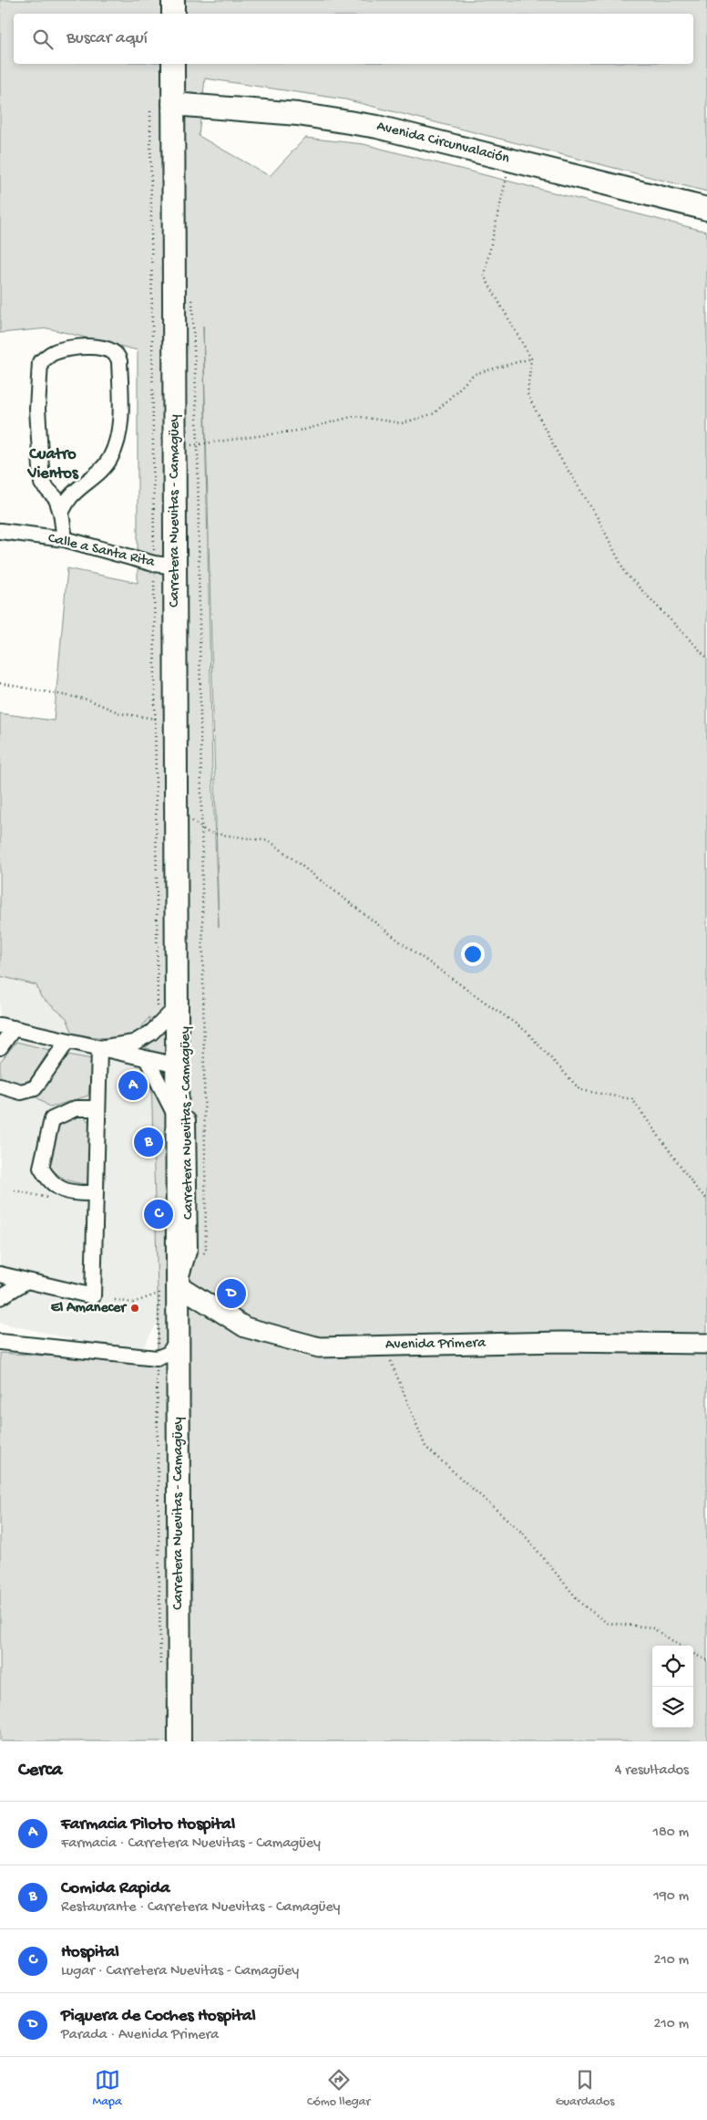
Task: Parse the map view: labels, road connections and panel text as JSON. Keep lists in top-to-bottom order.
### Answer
{
  "streets": {
    "highway": ["Avenida Circunvalación", "Carretera Nuevitas - Camagüey"],
    "main road": ["Avenida Primera"],
    "street": ["Calle a Santa Rita"]
  },
  "crossings": [
    ["Avenida Circunvalación", "Carretera Nuevitas - Camagüey"],
    ["Carretera Nuevitas - Camagüey", "Calle a Santa Rita"],
    ["Carretera Nuevitas - Camagüey", "Avenida Primera"]
  ],
  "districts": ["Cuatro Vientos"],
  "places": ["El Amanecer"],
  "page": {
    "search": "Buscar aquí",
    "pins": [
      "A",
      "B",
      "C",
      "D"
    ],
    "heading": ["Cerca", "4 resultados"],
    "list": [
      {
        "mark": "A",
        "name": "Farmacia Piloto Hospital",
        "note": "Farmacia · Carretera Nuevitas - Camagüey",
        "value": "180 m"
      },
      {
        "mark": "B",
        "name": "Comida Rapida",
        "note": "Restaurante · Carretera Nuevitas - Camagüey",
        "value": "190 m"
      },
      {
        "mark": "C",
        "name": "Hospital",
        "note": "Lugar · Carretera Nuevitas - Camagüey",
        "value": "210 m"
      },
      {
        "mark": "D",
        "name": "Piquera de Coches Hospital",
        "note": "Parada · Avenida Primera",
        "value": "210 m"
      }
    ],
    "nav": ["Mapa", "Cómo llegar", "Guardados"]
  }
}
